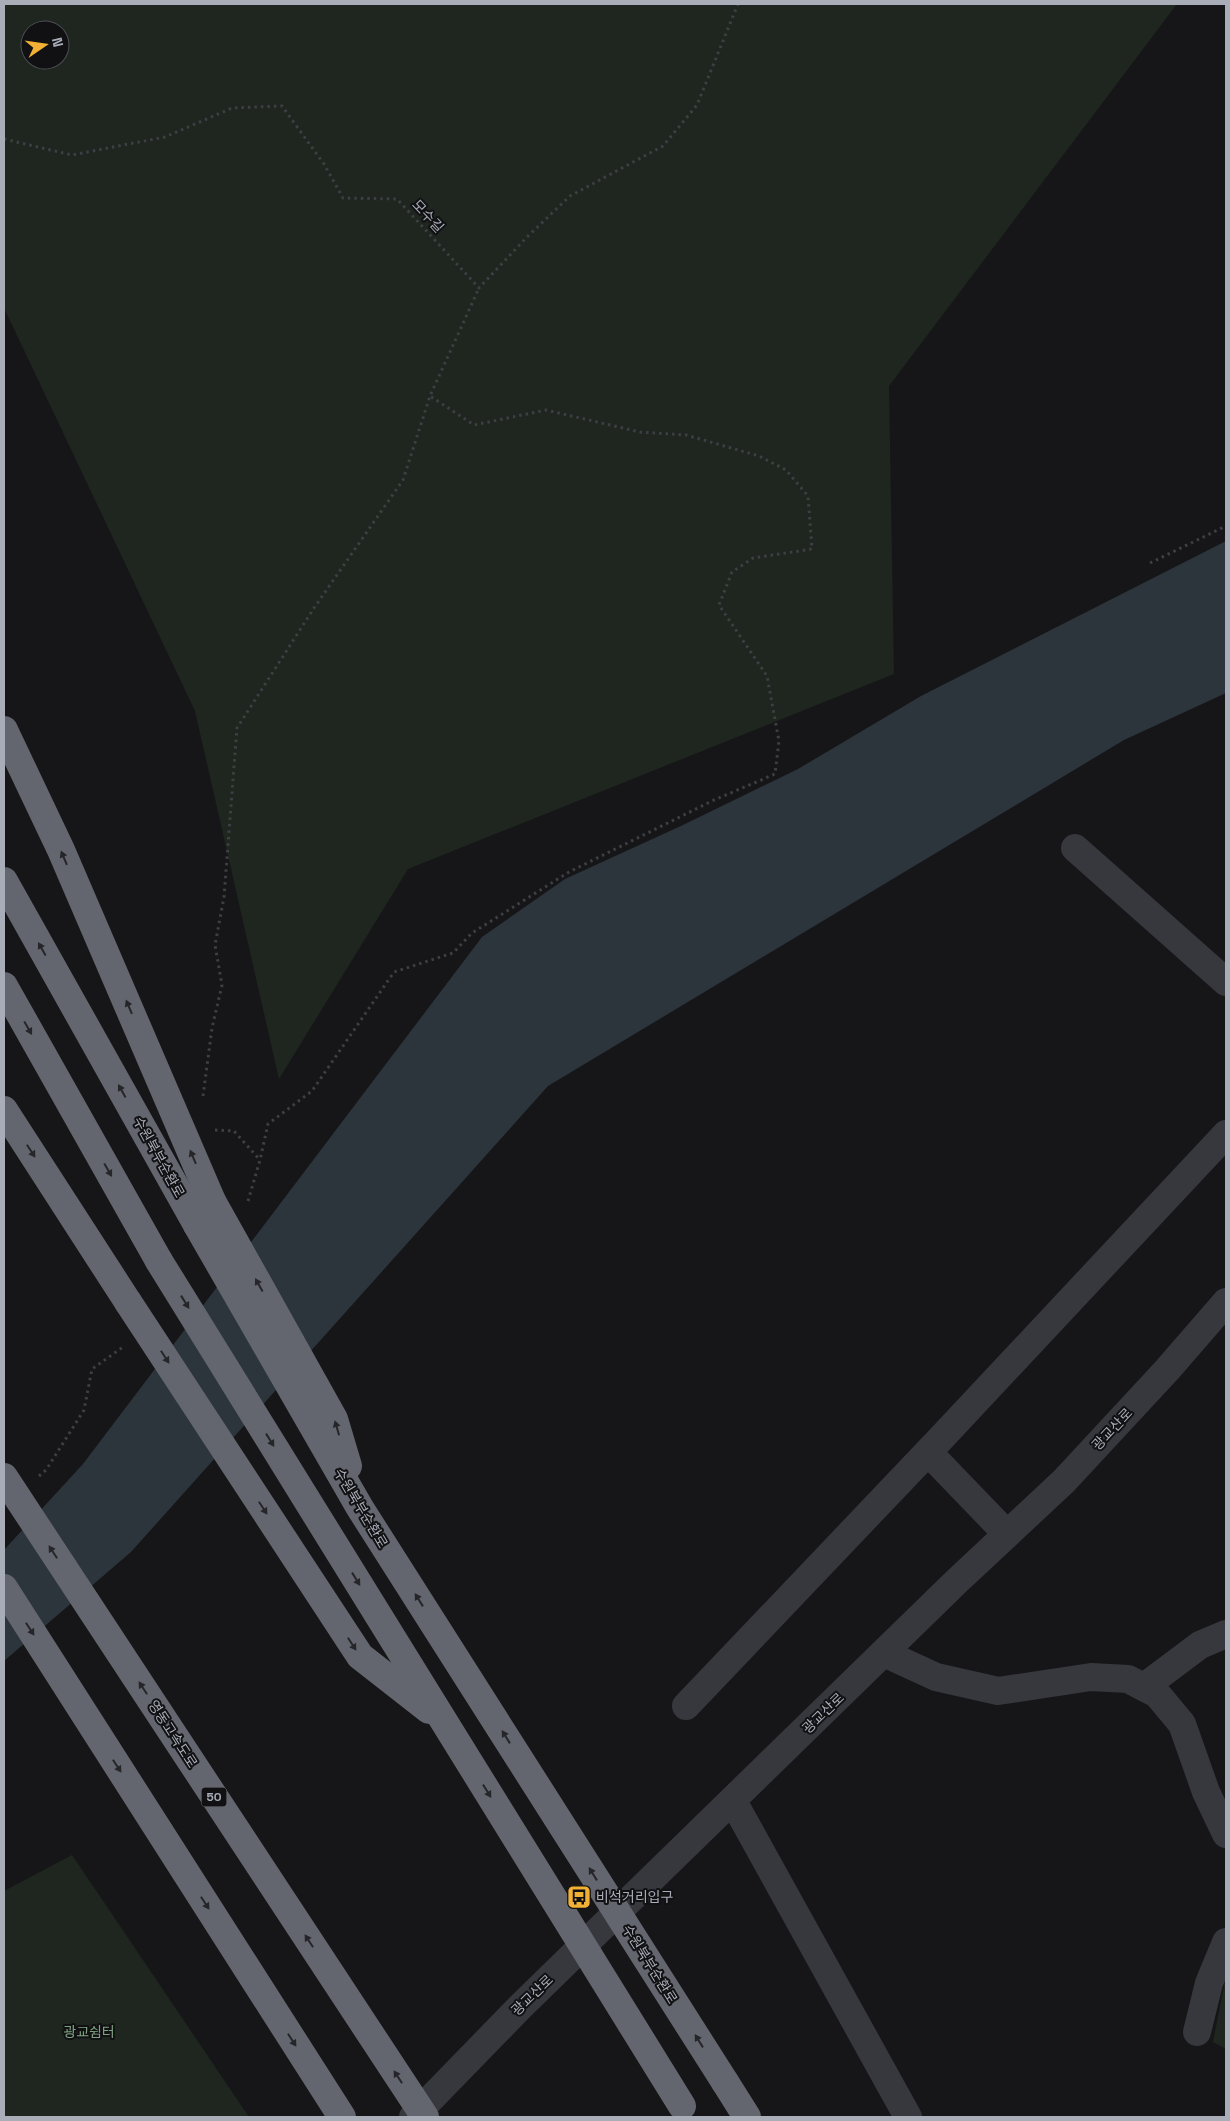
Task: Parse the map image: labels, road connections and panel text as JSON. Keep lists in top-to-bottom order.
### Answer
{
  "streets": {
    "highway": ["수원북부순환로", "영동고속도로", "50"],
    "street": ["광교산로"],
    "path": ["모수길"]
  },
  "parks": ["광교쉼터"],
  "places": {
    "bus stop": ["비석거리입구"]
  },
  "north": "right"
}
